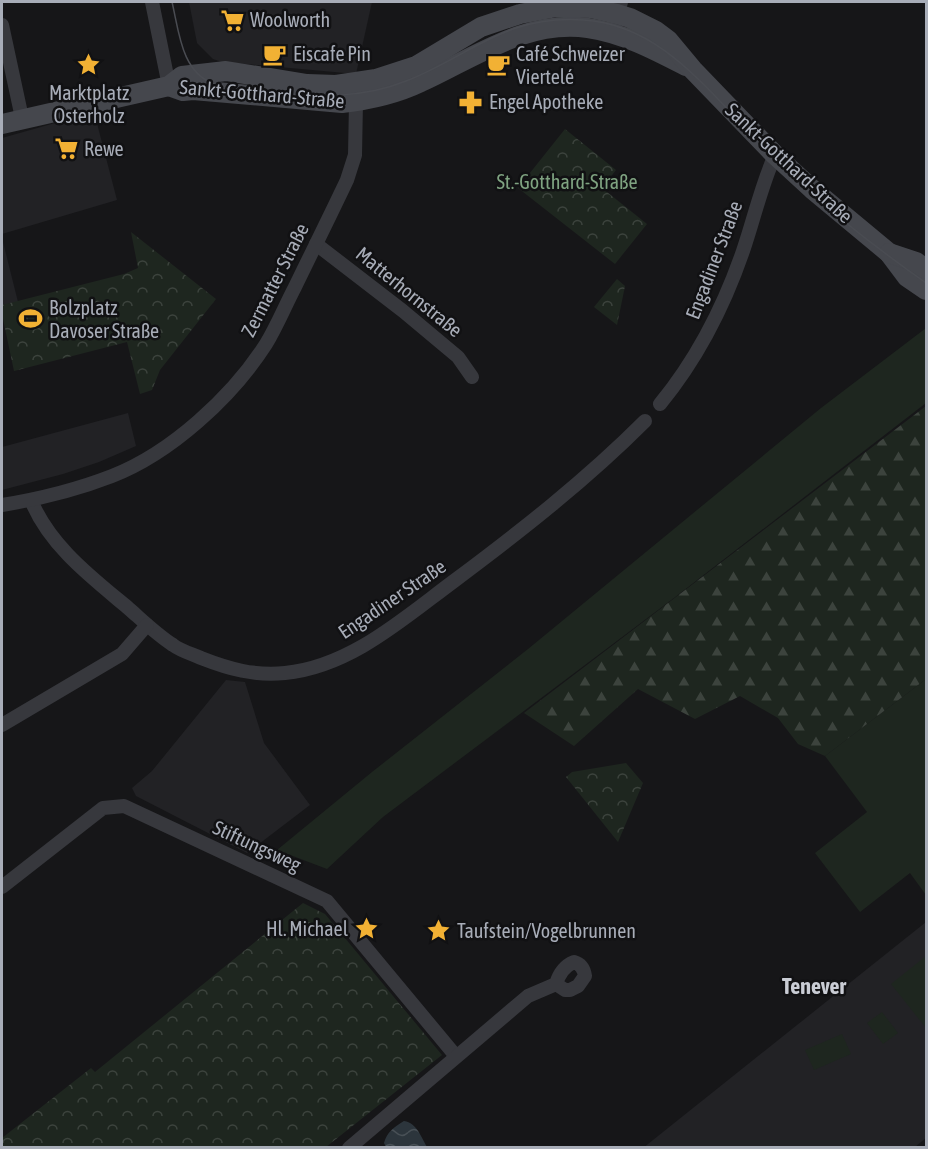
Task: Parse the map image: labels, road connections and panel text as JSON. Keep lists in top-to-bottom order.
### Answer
{
  "streets": {
    "street": [
      "Sankt-Gotthard-Straße",
      "Engadiner Straße",
      "Zermatter Straße",
      "Matterhornstraße",
      "Stiftungsweg"
    ]
  },
  "crossings": [
    ["Sankt-Gotthard-Straße", "Engadiner Straße"],
    ["Sankt-Gotthard-Straße", "Zermatter Straße"],
    ["Engadiner Straße", "Zermatter Straße"],
    ["Zermatter Straße", "Matterhornstraße"]
  ],
  "districts": ["Tenever"],
  "parks": ["St.-Gotthard-Straße"],
  "places": {
    "supermarket": ["Woolworth", "Rewe"],
    "cafe": ["Eiscafe Pin", "Café Schweizer Viertelé"],
    "place": ["Marktplatz Osterholz", "Hl. Michael", "Taufstein/Vogelbrunnen"],
    "pharmacy": ["Engel Apotheke"],
    "sports": ["Bolzplatz Davoser Straße"]
  }
}
